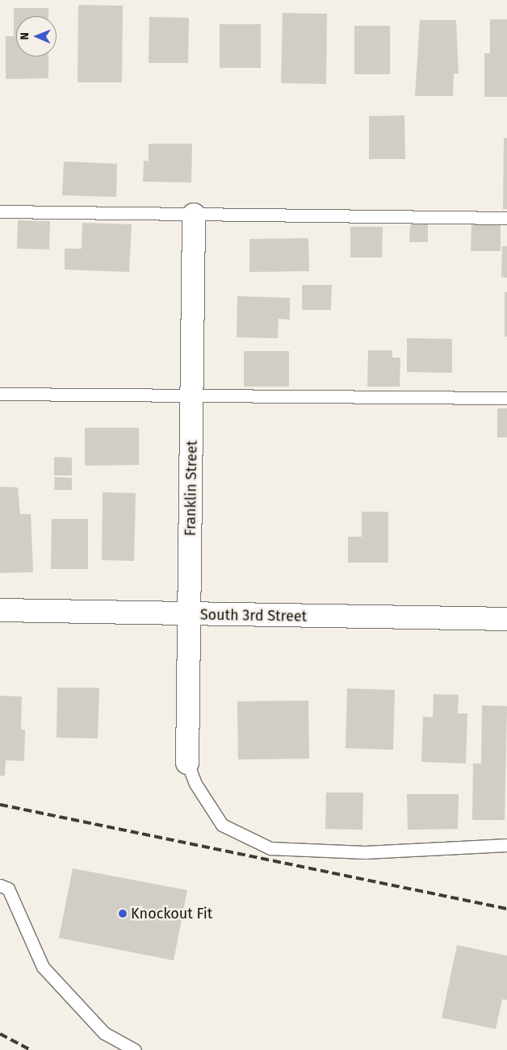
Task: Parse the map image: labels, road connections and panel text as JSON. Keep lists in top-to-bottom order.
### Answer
{
  "streets": {
    "street": ["Franklin Street", "South 3rd Street"]
  },
  "crossings": [
    ["Franklin Street", "South 3rd Street"]
  ],
  "places": ["Knockout Fit"],
  "north": "left"
}
